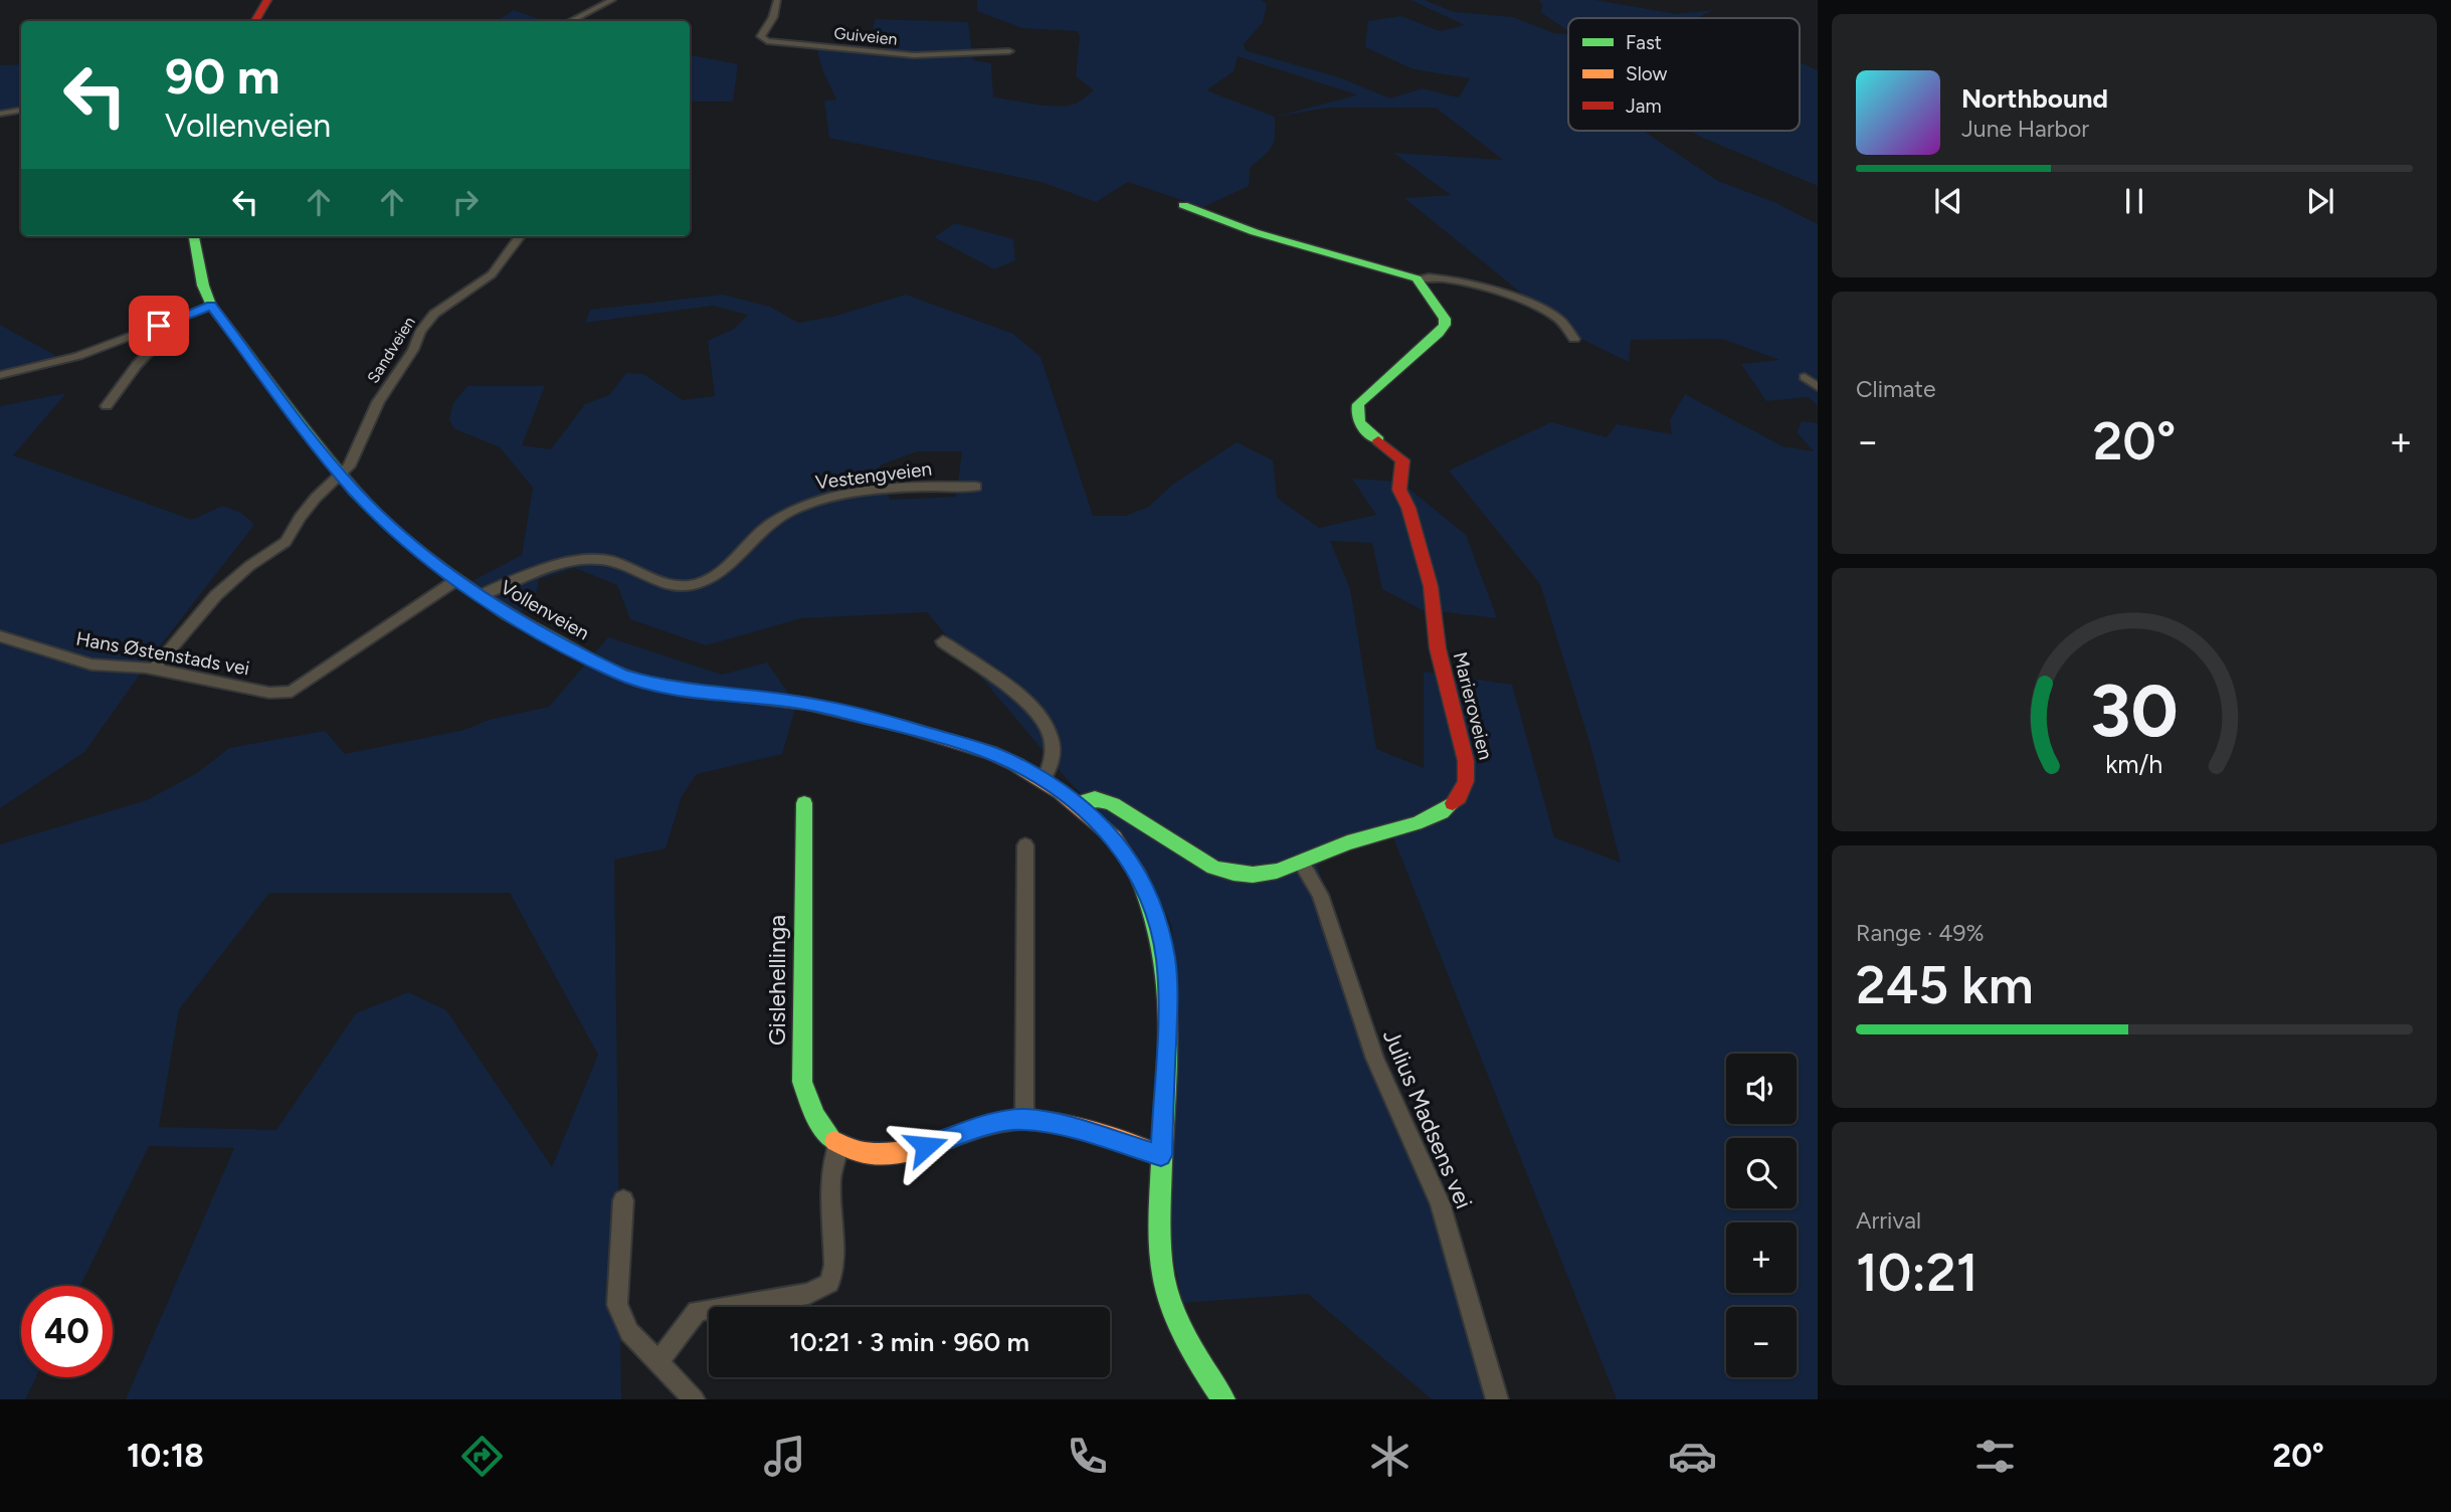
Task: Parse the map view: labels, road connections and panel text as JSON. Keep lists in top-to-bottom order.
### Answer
{
  "streets": {
    "street": [
      "Guiveien",
      "Sandveien",
      "Vestengveien",
      "Vollenveien",
      "Hans Østenstads vei",
      "Marieroveien",
      "Gislehellinga",
      "Julius Madsens vei"
    ]
  },
  "crossings": [
    ["Sandveien", "Vollenveien"],
    ["Vestengveien", "Vollenveien"],
    ["Vollenveien", "Hans Østenstads vei"],
    ["Vollenveien", "Marieroveien"],
    ["Vollenveien", "Gislehellinga"],
    ["Marieroveien", "Julius Madsens vei"]
  ],
  "legend": ["Fast", "Slow", "Jam"],
  "page": {
    "turn": ["90 m", "Vollenveien"],
    "song": ["Northbound", "June Harbor"],
    "tile": [
      "Climate",
      ["Range · 49%", "245 km"],
      ["Arrival", "10:21"]
    ],
    "heat": ["−", "20°", "+"],
    "map_buttons": ["+", "−"],
    "limit": "40",
    "trip": "10:21 · 3 min · 960 m",
    "tabs": ["10:18", "20°"],
    "gauge": ["30", "km/h"]
  }
}
